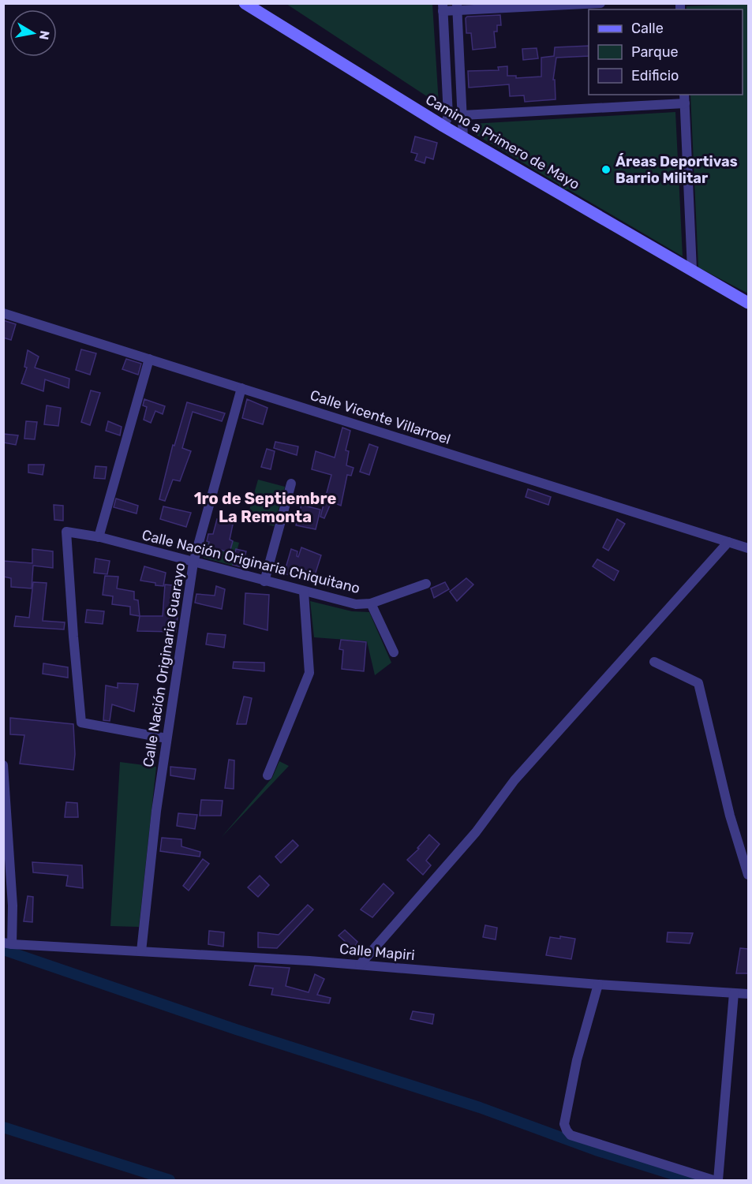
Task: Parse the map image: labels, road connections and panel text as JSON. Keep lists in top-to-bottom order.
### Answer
{
  "streets": {
    "main road": ["Camino a Primero de Mayo"],
    "street": [
      "Calle Vicente Villarroel",
      "Calle Nación Originaria Chiquitano",
      "Calle Nación Originaria Guarayo",
      "Calle Mapiri"
    ]
  },
  "crossings": [
    ["Calle Vicente Villarroel", "Calle Nación Originaria Guarayo"],
    ["Calle Nación Originaria Chiquitano", "Calle Nación Originaria Guarayo"],
    ["Calle Nación Originaria Guarayo", "Calle Mapiri"]
  ],
  "districts": ["1ro de Septiembre La Remonta"],
  "places": ["Áreas Deportivas Barrio Militar"],
  "legend": ["Calle", "Parque", "Edificio"],
  "north": "right"
}
